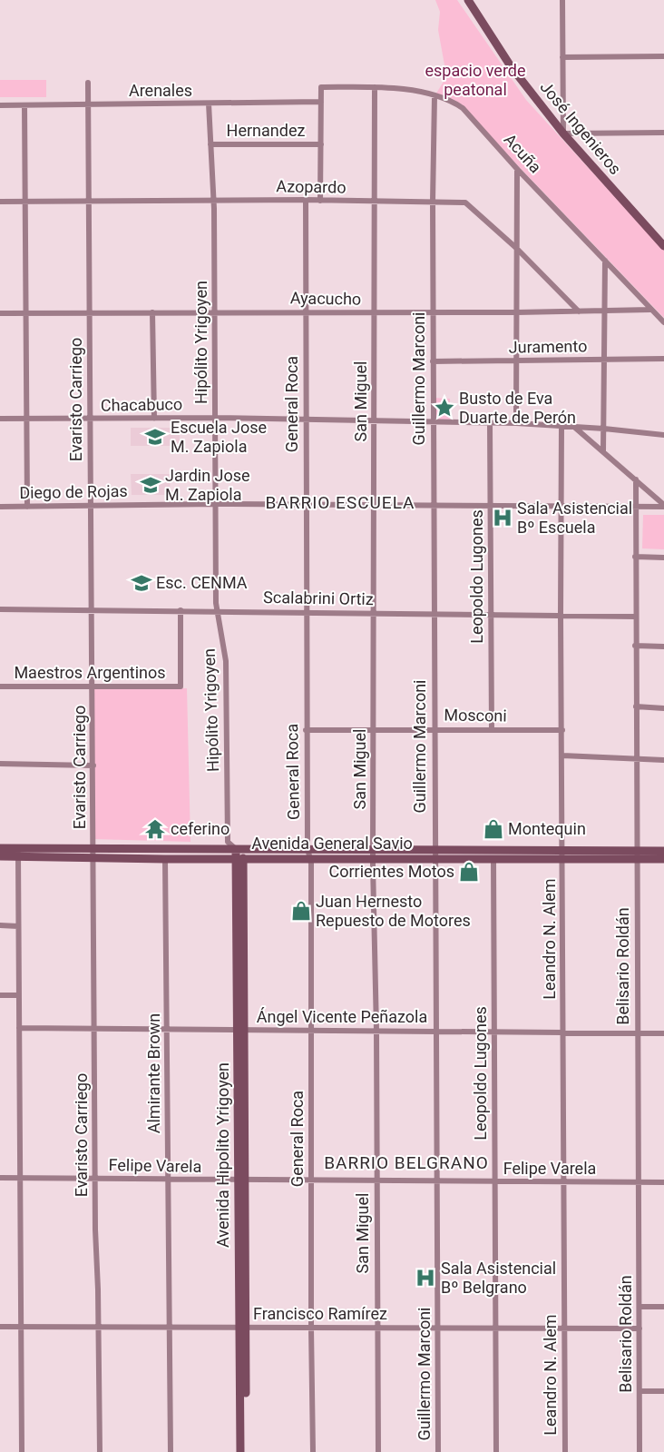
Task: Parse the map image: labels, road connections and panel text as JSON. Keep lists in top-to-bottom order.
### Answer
{
  "streets": {
    "main road": ["José Ingenieros", "Avenida General Savio", "Avenida Hipolito Yrigoyen"],
    "street": [
      "Arenales",
      "Hernandez",
      "Acuña",
      "Azopardo",
      "Ayacucho",
      "Hipólito Yrigoyen",
      "Juramento",
      "Guillermo Marconi",
      "Evaristo Carriego",
      "San Miguel",
      "General Roca",
      "Chacabuco",
      "Diego de Rojas",
      "Leopoldo Lugones",
      "Scalabrini Ortiz",
      "Maestros Argentinos",
      "Mosconi",
      "Leandro N. Alem",
      "Belisario Roldán",
      "Ángel Vicente Peñazola",
      "Almirante Brown",
      "Felipe Varela",
      "Francisco Ramírez"
    ]
  },
  "crossings": [
    ["Arenales", "Acuña"],
    ["Arenales", "Hipólito Yrigoyen"],
    ["Arenales", "Evaristo Carriego"],
    ["Hernandez", "Hipólito Yrigoyen"],
    ["Acuña", "Ayacucho"],
    ["Acuña", "Guillermo Marconi"],
    ["Acuña", "San Miguel"],
    ["Azopardo", "Ayacucho"],
    ["Azopardo", "Hipólito Yrigoyen"],
    ["Azopardo", "Guillermo Marconi"],
    ["Azopardo", "Evaristo Carriego"],
    ["Azopardo", "San Miguel"],
    ["Azopardo", "General Roca"],
    ["Ayacucho", "Hipólito Yrigoyen"],
    ["Ayacucho", "Guillermo Marconi"],
    ["Ayacucho", "Evaristo Carriego"],
    ["Ayacucho", "San Miguel"],
    ["Ayacucho", "General Roca"],
    ["Hipólito Yrigoyen", "Chacabuco"],
    ["Hipólito Yrigoyen", "Diego de Rojas"],
    ["Hipólito Yrigoyen", "Scalabrini Ortiz"],
    ["Hipólito Yrigoyen", "Avenida General Savio"],
    ["Hipólito Yrigoyen", "Avenida Hipolito Yrigoyen"],
    ["Juramento", "Guillermo Marconi"],
    ["Guillermo Marconi", "Chacabuco"],
    ["Guillermo Marconi", "Diego de Rojas"],
    ["Guillermo Marconi", "Scalabrini Ortiz"],
    ["Guillermo Marconi", "Mosconi"],
    ["Guillermo Marconi", "Avenida General Savio"],
    ["Guillermo Marconi", "Ángel Vicente Peñazola"],
    ["Guillermo Marconi", "Felipe Varela"],
    ["Guillermo Marconi", "Francisco Ramírez"],
    ["Evaristo Carriego", "Chacabuco"],
    ["Evaristo Carriego", "Diego de Rojas"],
    ["Evaristo Carriego", "Scalabrini Ortiz"],
    ["Evaristo Carriego", "Maestros Argentinos"],
    ["Evaristo Carriego", "Avenida General Savio"],
    ["Evaristo Carriego", "Ángel Vicente Peñazola"],
    ["Evaristo Carriego", "Felipe Varela"],
    ["Evaristo Carriego", "Francisco Ramírez"],
    ["San Miguel", "Chacabuco"],
    ["San Miguel", "Diego de Rojas"],
    ["San Miguel", "Scalabrini Ortiz"],
    ["San Miguel", "Mosconi"],
    ["San Miguel", "Avenida General Savio"],
    ["San Miguel", "Ángel Vicente Peñazola"],
    ["San Miguel", "Felipe Varela"],
    ["San Miguel", "Francisco Ramírez"],
    ["General Roca", "Chacabuco"],
    ["General Roca", "Diego de Rojas"],
    ["General Roca", "Scalabrini Ortiz"],
    ["General Roca", "Mosconi"],
    ["General Roca", "Avenida General Savio"],
    ["General Roca", "Ángel Vicente Peñazola"],
    ["General Roca", "Felipe Varela"],
    ["General Roca", "Francisco Ramírez"],
    ["Chacabuco", "Leopoldo Lugones"],
    ["Chacabuco", "Leandro N. Alem"],
    ["Diego de Rojas", "Leopoldo Lugones"],
    ["Diego de Rojas", "Leandro N. Alem"],
    ["Diego de Rojas", "Belisario Roldán"],
    ["Leopoldo Lugones", "Scalabrini Ortiz"],
    ["Leopoldo Lugones", "Mosconi"],
    ["Leopoldo Lugones", "Avenida General Savio"],
    ["Leopoldo Lugones", "Ángel Vicente Peñazola"],
    ["Leopoldo Lugones", "Felipe Varela"],
    ["Leopoldo Lugones", "Francisco Ramírez"],
    ["Scalabrini Ortiz", "Maestros Argentinos"],
    ["Scalabrini Ortiz", "Leandro N. Alem"],
    ["Scalabrini Ortiz", "Belisario Roldán"],
    ["Mosconi", "Leandro N. Alem"],
    ["Avenida General Savio", "Leandro N. Alem"],
    ["Avenida General Savio", "Belisario Roldán"],
    ["Avenida General Savio", "Almirante Brown"],
    ["Avenida General Savio", "Avenida Hipolito Yrigoyen"],
    ["Leandro N. Alem", "Ángel Vicente Peñazola"],
    ["Leandro N. Alem", "Felipe Varela"],
    ["Leandro N. Alem", "Francisco Ramírez"],
    ["Belisario Roldán", "Ángel Vicente Peñazola"],
    ["Belisario Roldán", "Felipe Varela"],
    ["Belisario Roldán", "Francisco Ramírez"],
    ["Ángel Vicente Peñazola", "Almirante Brown"],
    ["Ángel Vicente Peñazola", "Avenida Hipolito Yrigoyen"],
    ["Almirante Brown", "Felipe Varela"],
    ["Almirante Brown", "Francisco Ramírez"],
    ["Avenida Hipolito Yrigoyen", "Felipe Varela"],
    ["Avenida Hipolito Yrigoyen", "Francisco Ramírez"]
  ],
  "districts": ["BARRIO ESCUELA", "BARRIO BELGRANO"],
  "parks": ["espacio verde peatonal"],
  "places": {
    "place": ["Busto de Eva Duarte de Perón"],
    "school or university": ["Escuela Jose M. Zapiola", "Jardin Jose M. Zapiola", "Esc. CENMA"],
    "hospital": ["Sala Asistencial Bº Escuela", "Sala Asistencial Bº Belgrano"],
    "temple": ["ceferino"],
    "shop": ["Montequin", "Corrientes Motos", "Juan Hernesto Repuesto de Motores"]
  }
}
